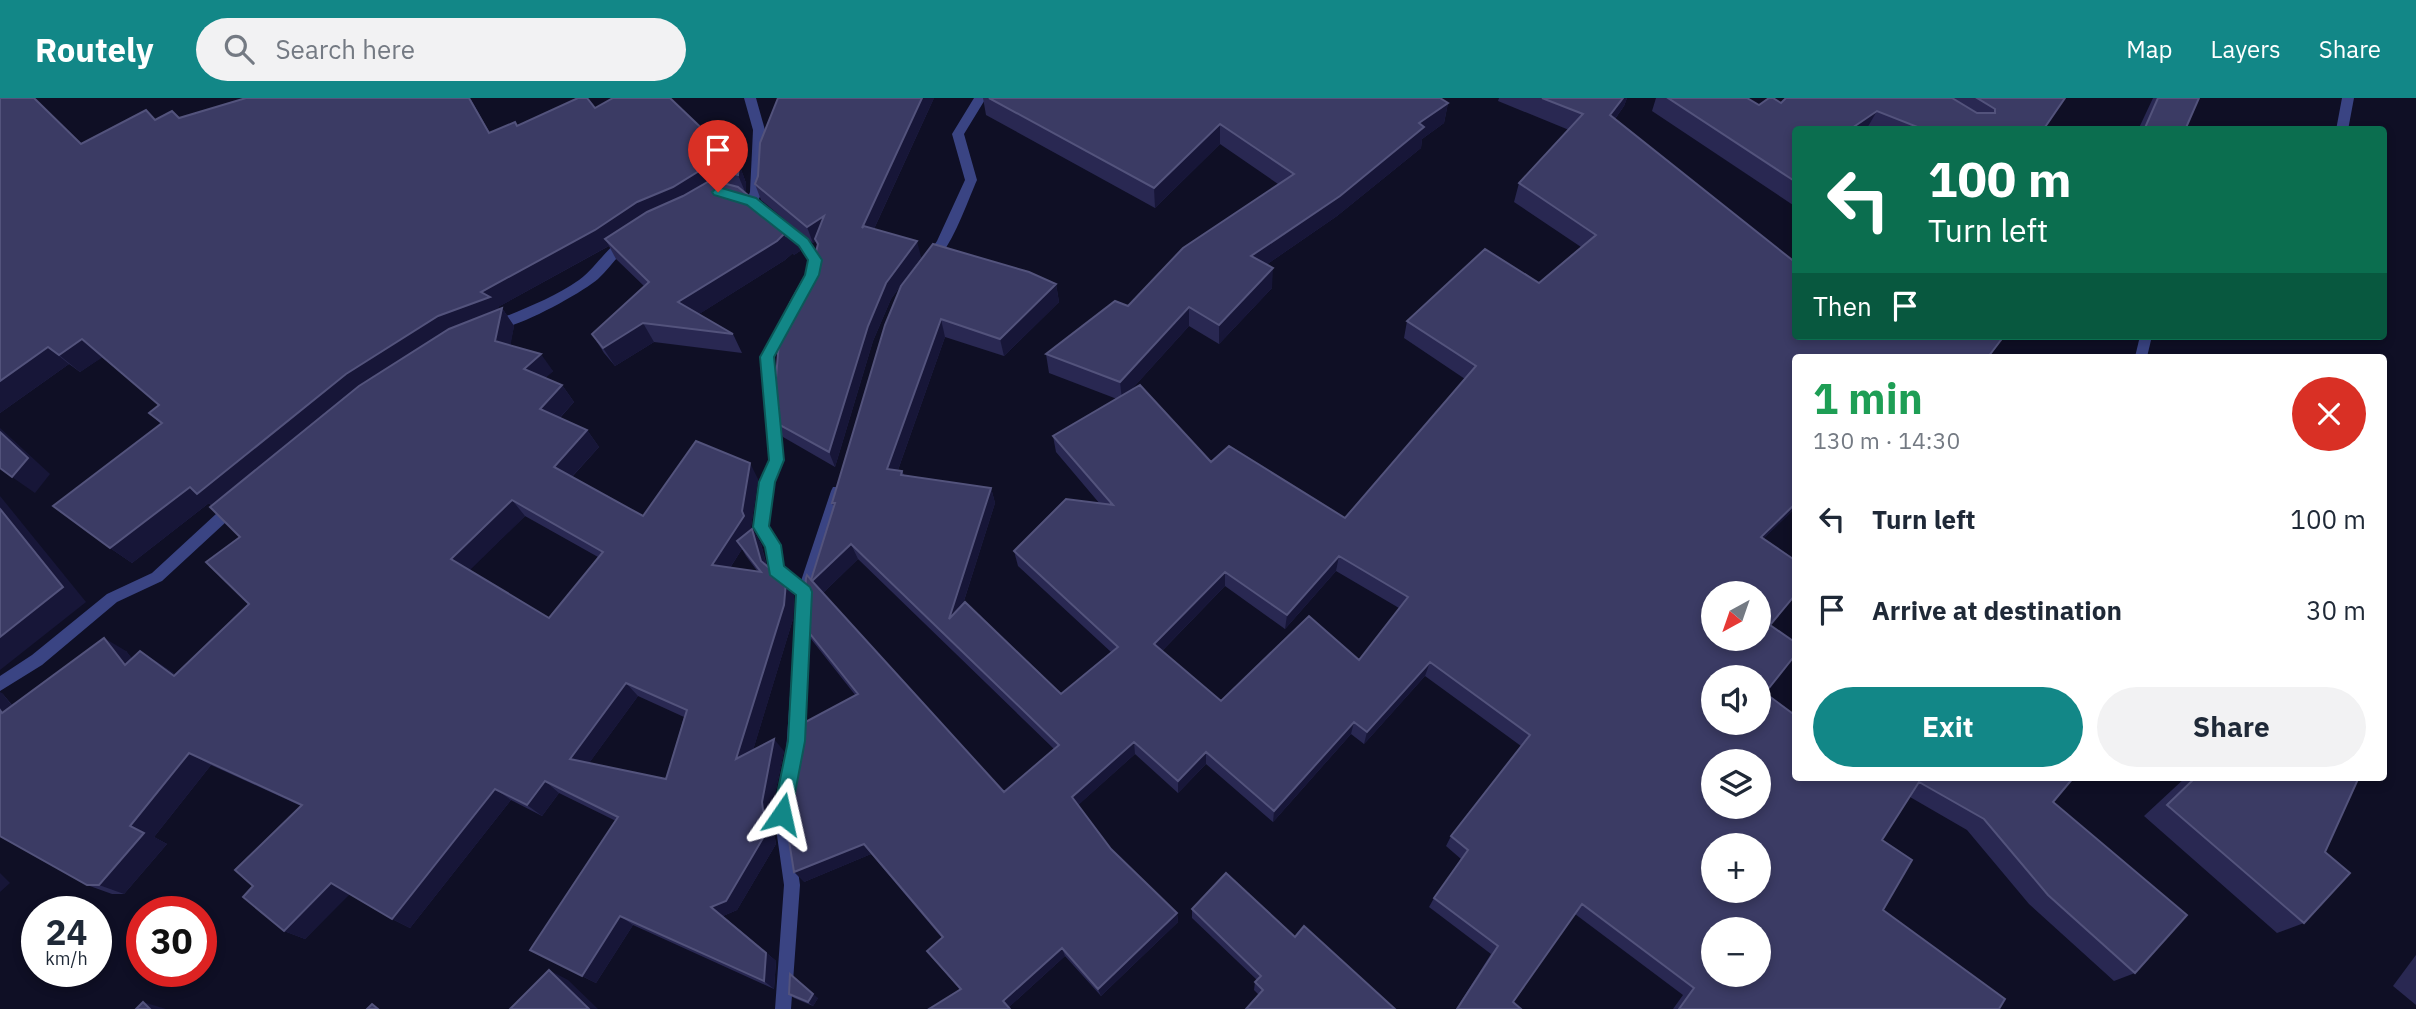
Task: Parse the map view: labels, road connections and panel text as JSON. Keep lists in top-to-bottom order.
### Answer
{
  "north": "bottom left",
  "page": {
    "header": "Routely",
    "search": "Search here",
    "nav": ["Map", "Layers", "Share"],
    "turn": ["100 m", "Turn left"],
    "then": "Then",
    "heading": ["1 min", "130 m · 14:30"],
    "list": [
      {
        "name": "Turn left",
        "value": "100 m"
      },
      {
        "name": "Arrive at destination",
        "value": "30 m"
      }
    ],
    "map_buttons": ["+", "−"],
    "buttons": ["Exit", "Share"],
    "speed": "24 km/h",
    "limit": "30"
  }
}
